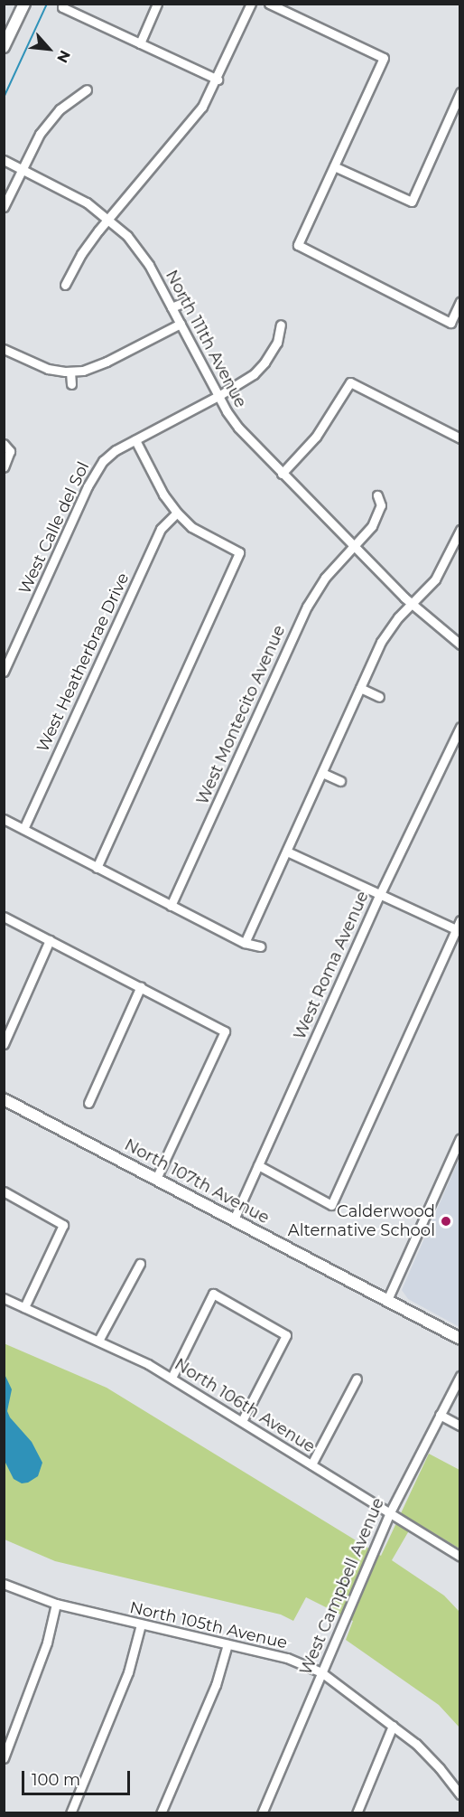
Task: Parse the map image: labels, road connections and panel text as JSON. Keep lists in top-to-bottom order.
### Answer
{
  "streets": {
    "main road": ["North 107th Avenue"],
    "street": [
      "North 111th Avenue",
      "West Calle del Sol",
      "West Heatherbrae Drive",
      "West Montecito Avenue",
      "West Roma Avenue",
      "North 106th Avenue",
      "West Campbell Avenue",
      "North 105th Avenue"
    ]
  },
  "crossings": [
    ["North 111th Avenue", "West Calle del Sol"],
    ["North 111th Avenue", "West Montecito Avenue"],
    ["West Roma Avenue", "North 107th Avenue"],
    ["North 106th Avenue", "West Campbell Avenue"],
    ["West Campbell Avenue", "North 105th Avenue"]
  ],
  "places": ["Calderwood Alternative School"],
  "scale_bar": "100 m",
  "north": "bottom right"
}
